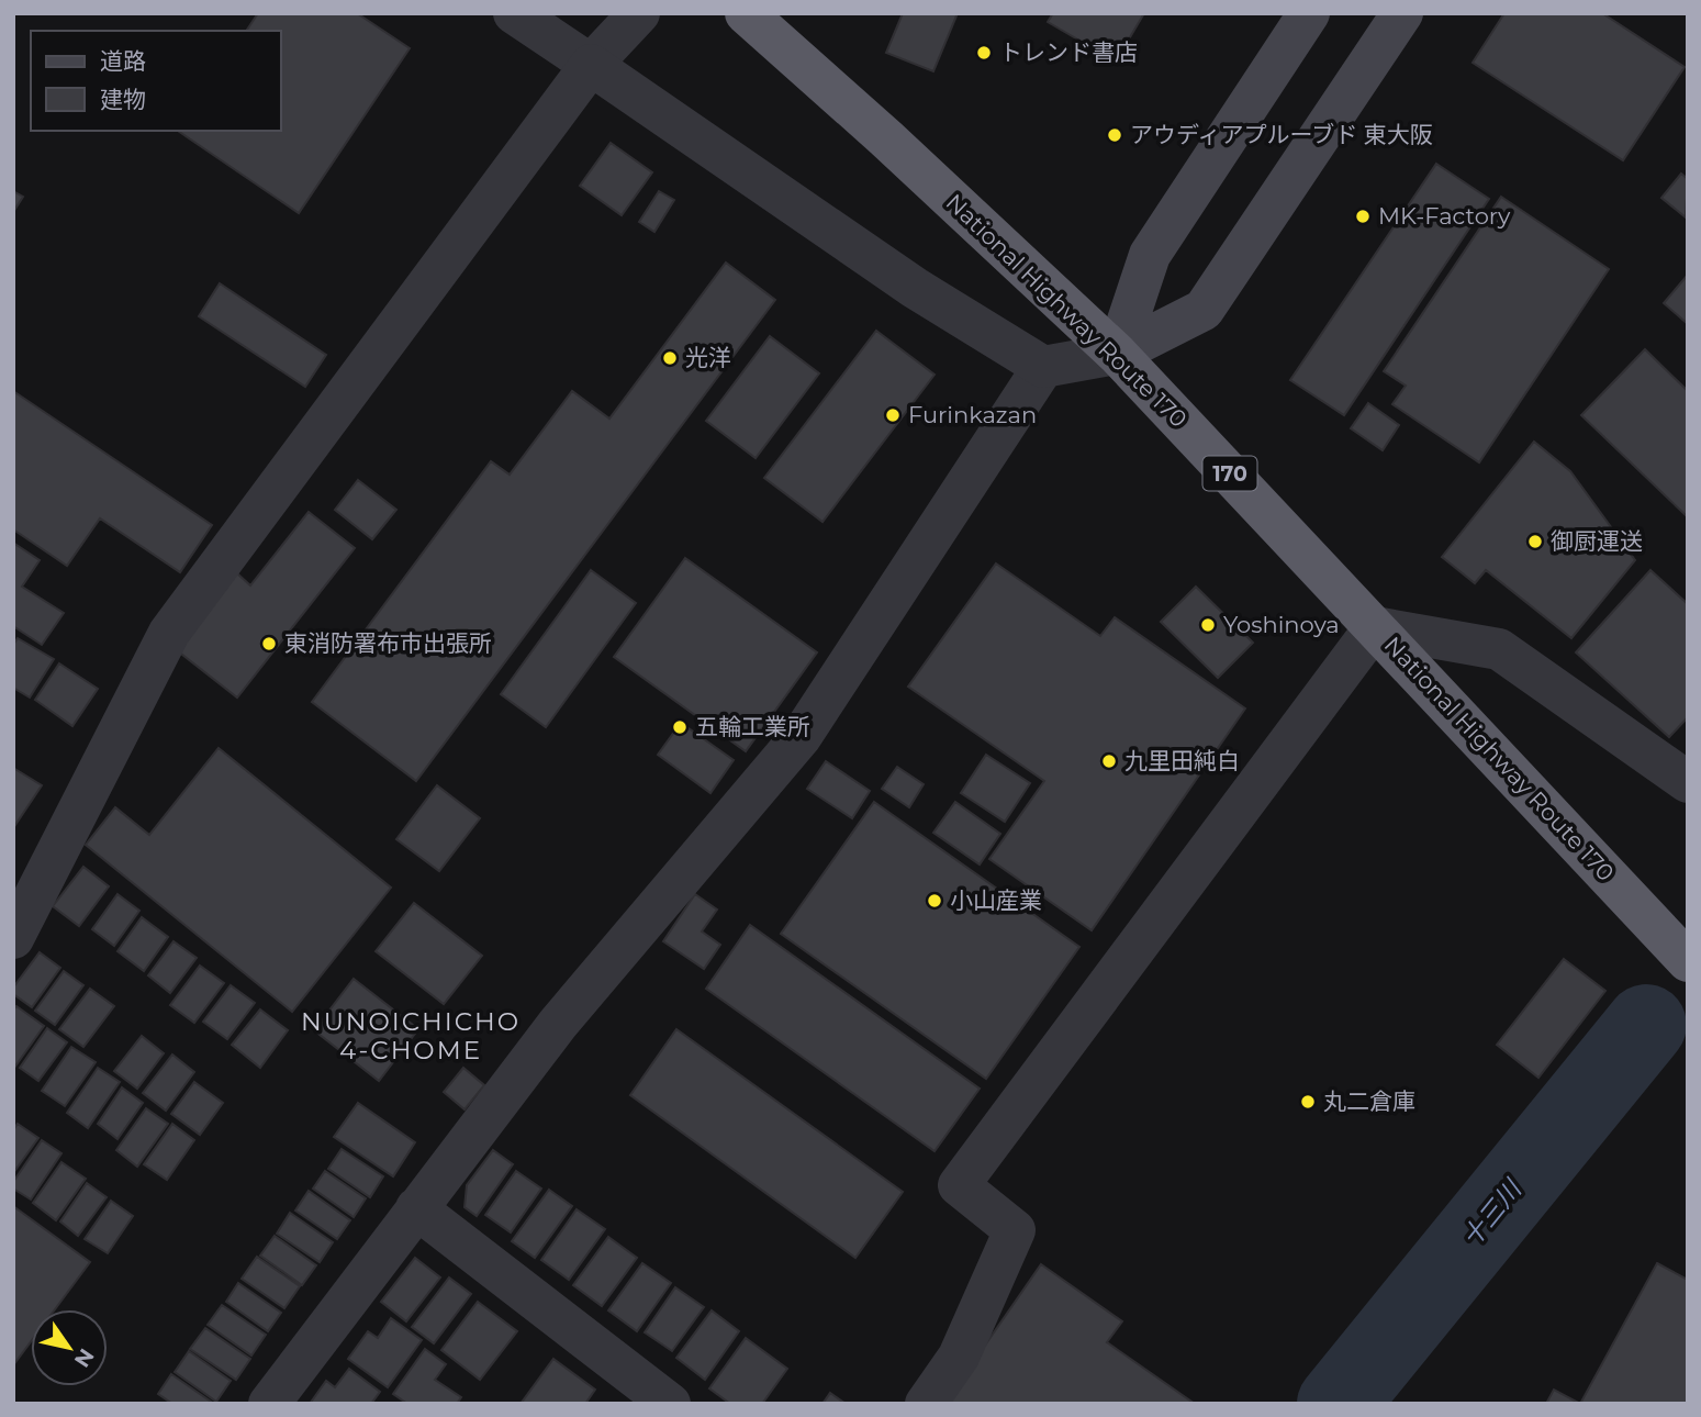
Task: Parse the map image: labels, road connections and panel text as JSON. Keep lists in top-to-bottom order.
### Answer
{
  "streets": {
    "highway": ["National Highway Route 170", "170"]
  },
  "districts": ["NUNOICHICHO 4-CHOME"],
  "water": ["十三川"],
  "places": [
    "トレンド書店",
    "アウディアプルーブド 東大阪",
    "MK-Factory",
    "光洋",
    "Furinkazan",
    "御厨運送",
    "Yoshinoya",
    "東消防署布市出張所",
    "五輪工業所",
    "九里田純白",
    "小山産業",
    "丸二倉庫"
  ],
  "legend": ["道路", "建物"],
  "north": "bottom right"
}
